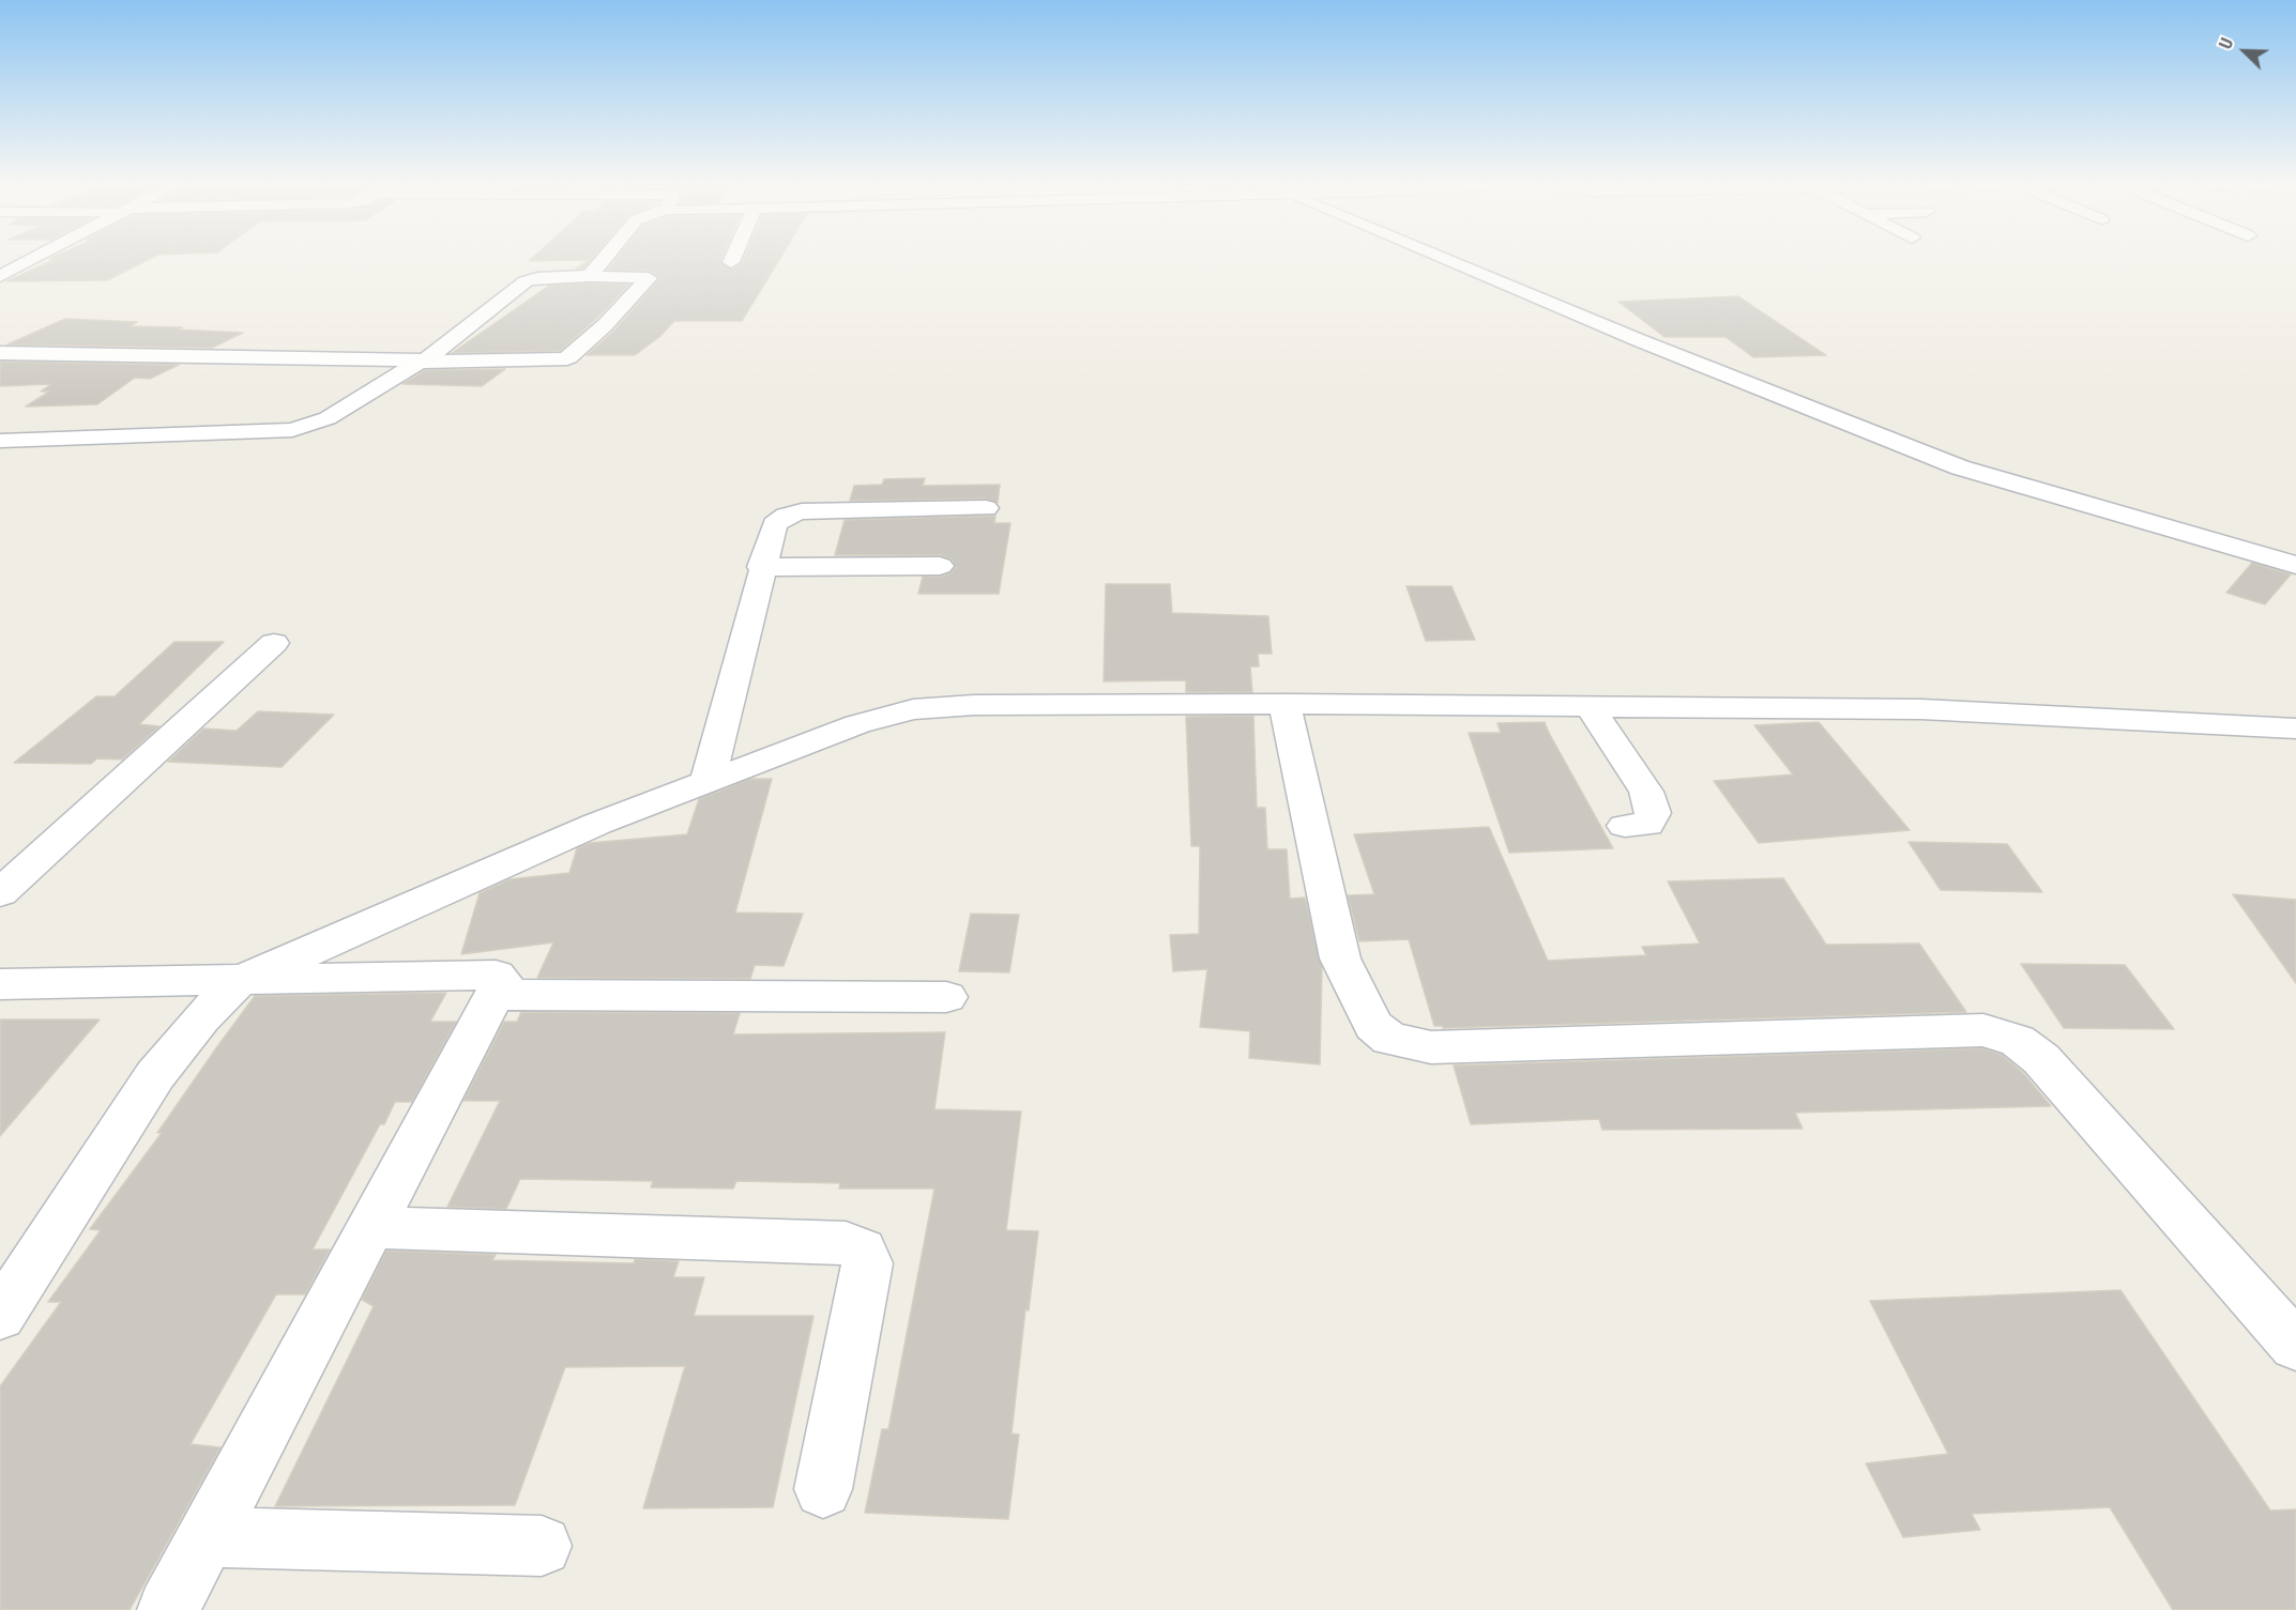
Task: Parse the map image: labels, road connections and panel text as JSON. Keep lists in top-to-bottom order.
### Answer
{
  "north": "top left"
}
